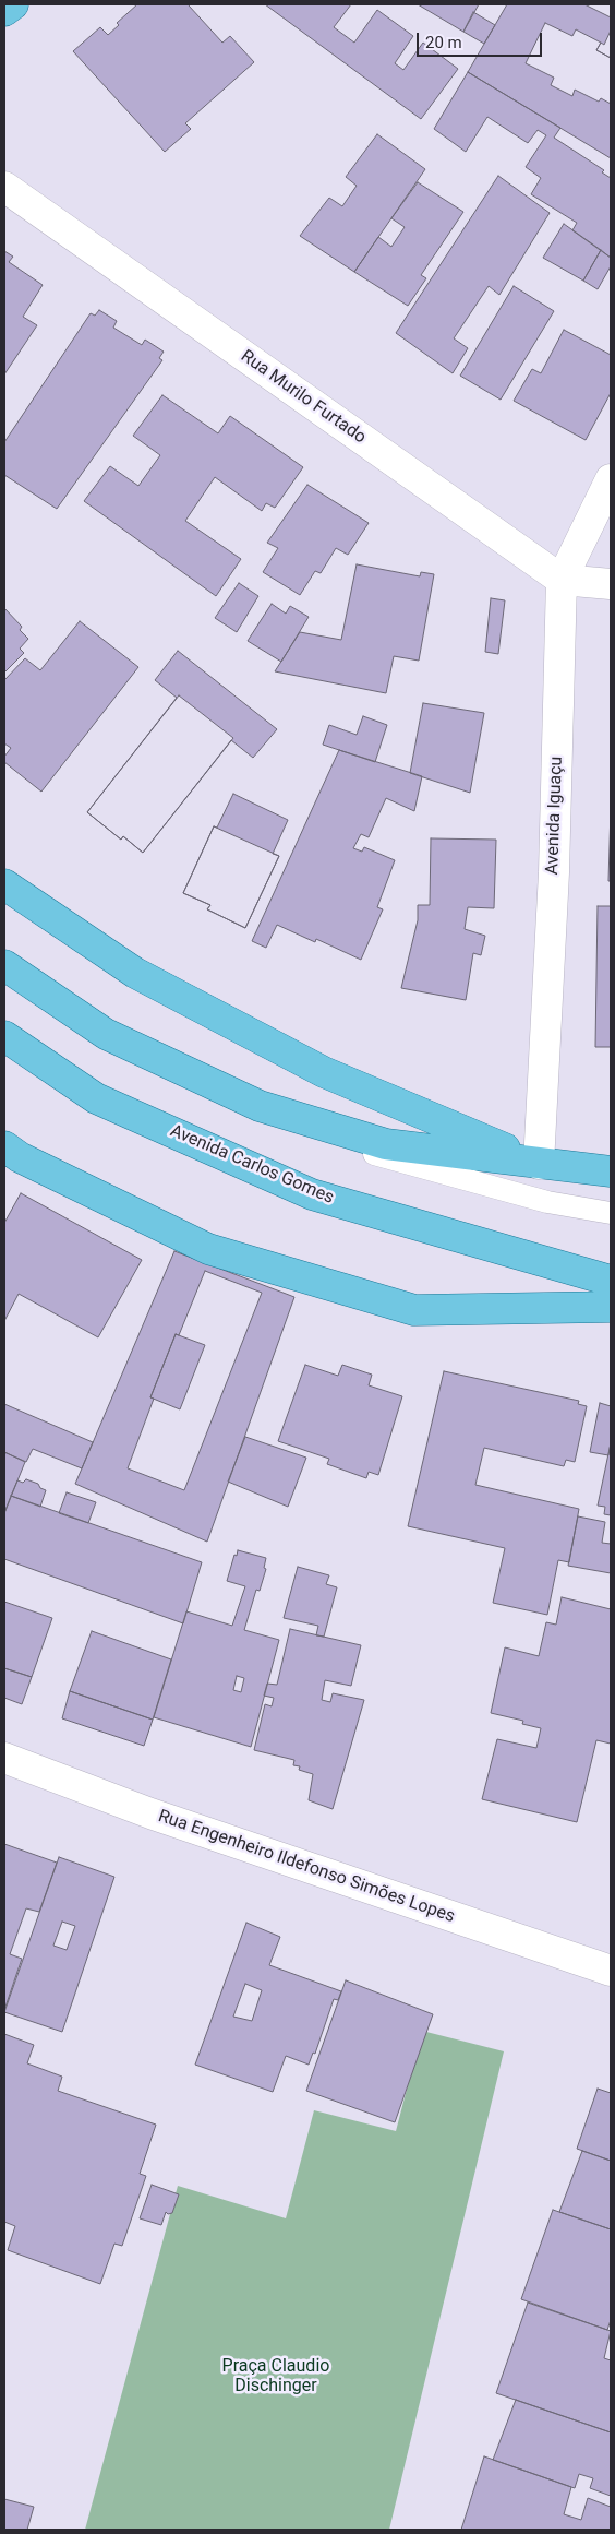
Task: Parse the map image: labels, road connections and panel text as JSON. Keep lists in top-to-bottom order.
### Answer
{
  "streets": {
    "main road": ["Avenida Carlos Gomes"],
    "street": ["Rua Murilo Furtado", "Avenida Iguaçu", "Rua Engenheiro Ildefonso Simões Lopes"]
  },
  "crossings": [
    ["Rua Murilo Furtado", "Avenida Iguaçu"]
  ],
  "parks": ["Praça Claudio Dischinger"],
  "scale_bar": "20 m"
}
